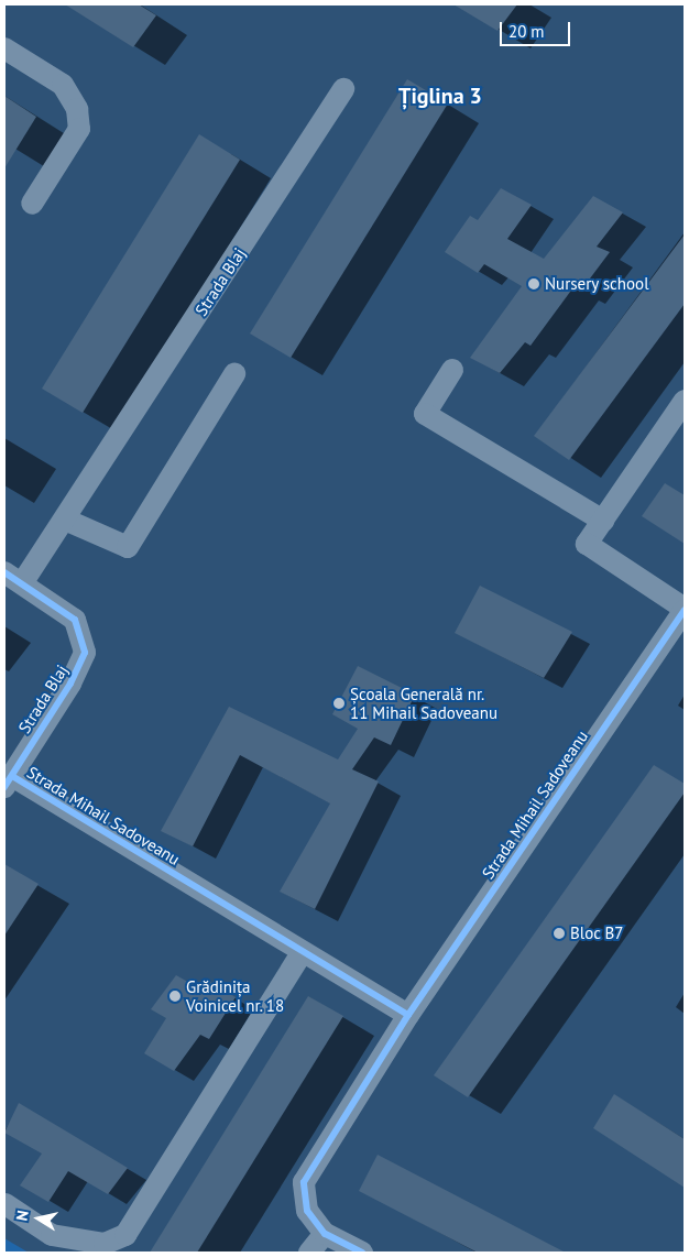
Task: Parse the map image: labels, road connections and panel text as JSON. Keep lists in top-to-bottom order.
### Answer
{
  "streets": {
    "street": ["Strada Blaj", "Strada Mihail Sadoveanu"]
  },
  "crossings": [
    ["Strada Blaj", "Strada Mihail Sadoveanu"]
  ],
  "districts": ["Țiglina 3"],
  "places": [
    "Nursery school",
    "Școala Generală nr. 11 Mihail Sadoveanu",
    "Bloc B7",
    "Grădinița Voinicel nr. 18"
  ],
  "scale_bar": "20 m",
  "north": "left"
}
